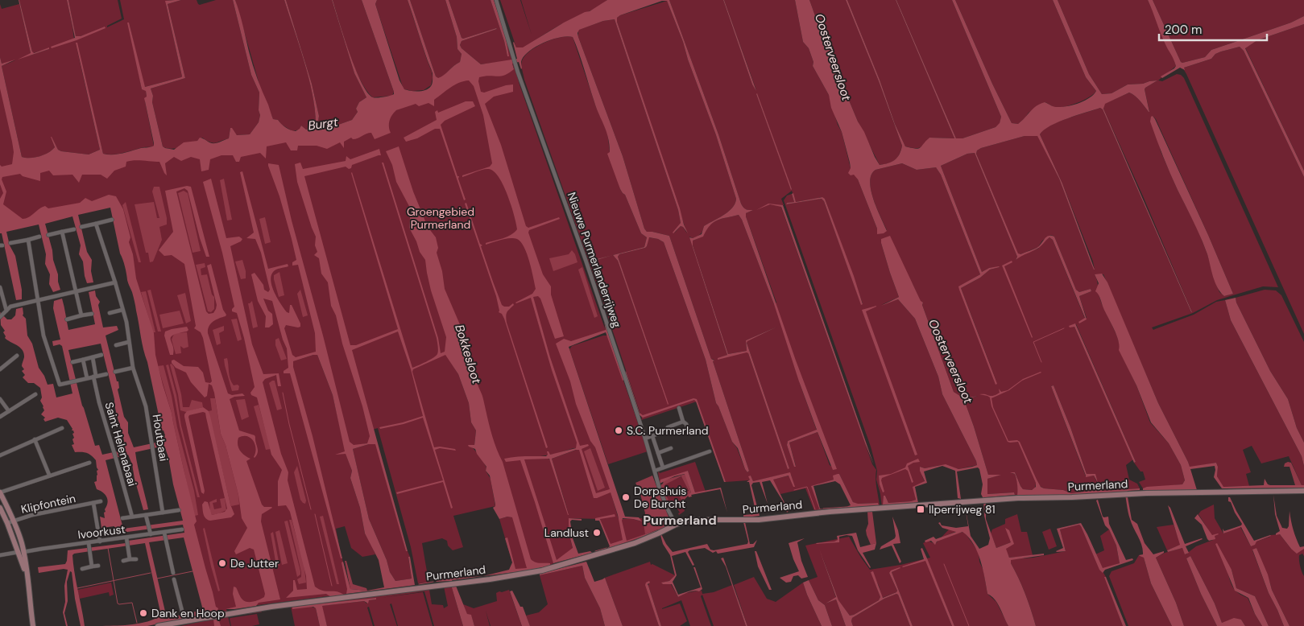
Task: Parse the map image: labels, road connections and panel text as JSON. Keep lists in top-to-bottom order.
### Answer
{
  "streets": {
    "street": [
      "Nieuwe Purmerlanderrijweg",
      "Houtbaai",
      "Saint Helenabaai",
      "Purmerland",
      "Klipfontein",
      "Ivoorkust"
    ]
  },
  "crossings": [
    ["Nieuwe Purmerlanderrijweg", "Purmerland"],
    ["Klipfontein", "Ivoorkust"]
  ],
  "districts": ["Purmerland"],
  "water": ["Oosterveersloot", "Burgt", "Bokkesloot"],
  "parks": ["Groengebied Purmerland"],
  "places": {
    "other": [
      "S.C. Purmerland",
      "Dorpshuis De Burcht",
      "Landlust",
      "De Jutter",
      "Dank en Hoop"
    ],
    "transit": ["Ilperrijweg 81"]
  },
  "scale_bar": "200 m"
}
